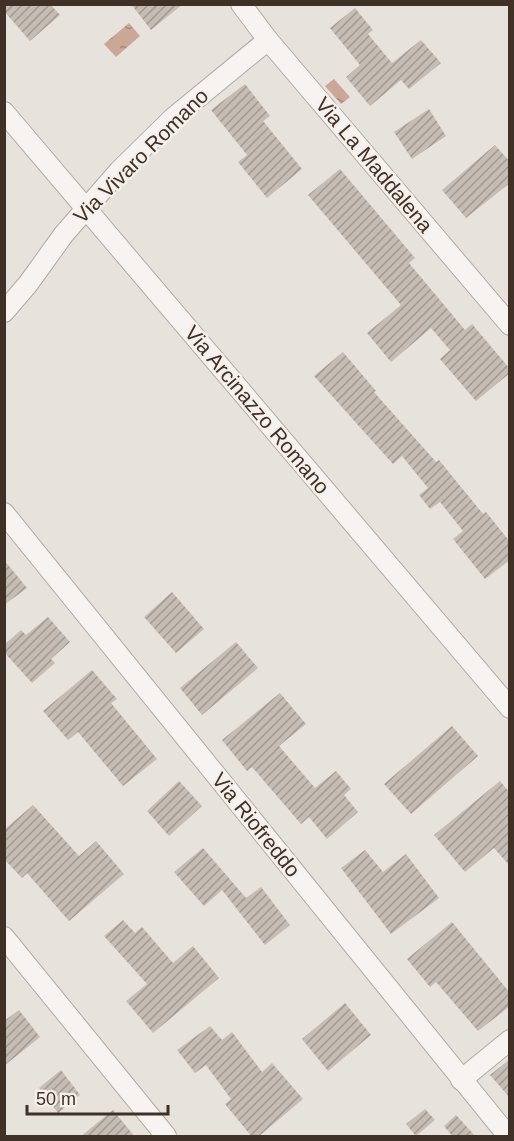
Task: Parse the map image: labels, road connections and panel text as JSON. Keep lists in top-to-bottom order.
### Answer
{
  "streets": {
    "street": [
      "Via Vivaro Romano",
      "Via La Maddalena",
      "Via Arcinazzo Romano",
      "Via Riofreddo"
    ]
  },
  "crossings": [
    ["Via Vivaro Romano", "Via La Maddalena"],
    ["Via Vivaro Romano", "Via Arcinazzo Romano"]
  ],
  "scale_bar": "50 m"
}
